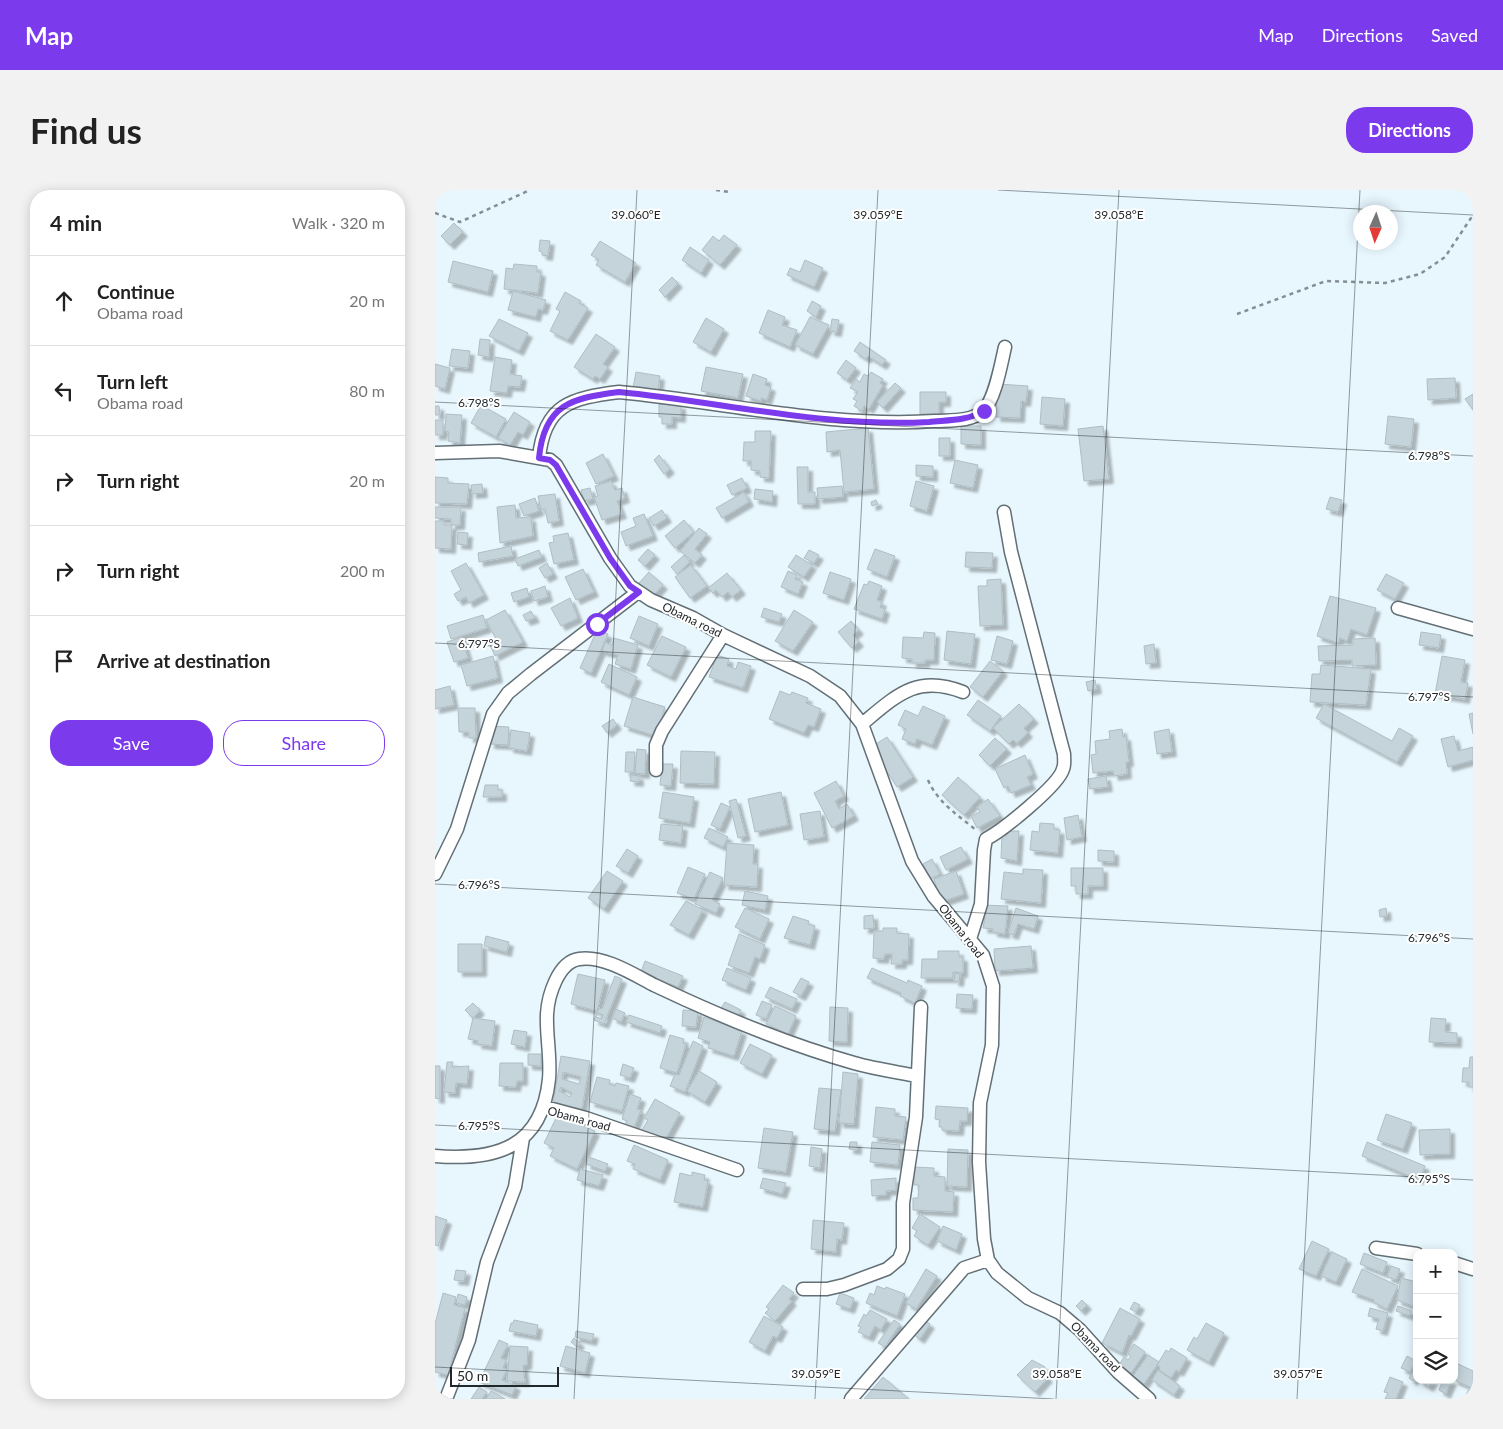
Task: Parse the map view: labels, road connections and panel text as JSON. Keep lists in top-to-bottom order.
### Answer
{
  "streets": {
    "street": ["Obama road"]
  },
  "scale_bar": "50 m",
  "north": "bottom",
  "page": {
    "header": "Map",
    "nav": ["Map", "Directions", "Saved"],
    "buttons": [
      "Directions",
      ["Save", "Share"]
    ],
    "title": "Find us",
    "heading": ["4 min", "Walk · 320 m"],
    "list": [
      ["Continue", "Obama road", "20 m"],
      ["Turn left", "Obama road", "80 m"],
      ["Turn right", "20 m"],
      ["Turn right", "200 m"],
      "Arrive at destination"
    ],
    "map_buttons": ["+", "−"],
    "scale": "50 m"
  },
  "coordinates": [
    "39.060°E",
    "39.059°E",
    "39.058°E",
    "6.798°S",
    "6.797°S",
    "6.796°S",
    "6.795°S",
    "39.057°E"
  ]
}
